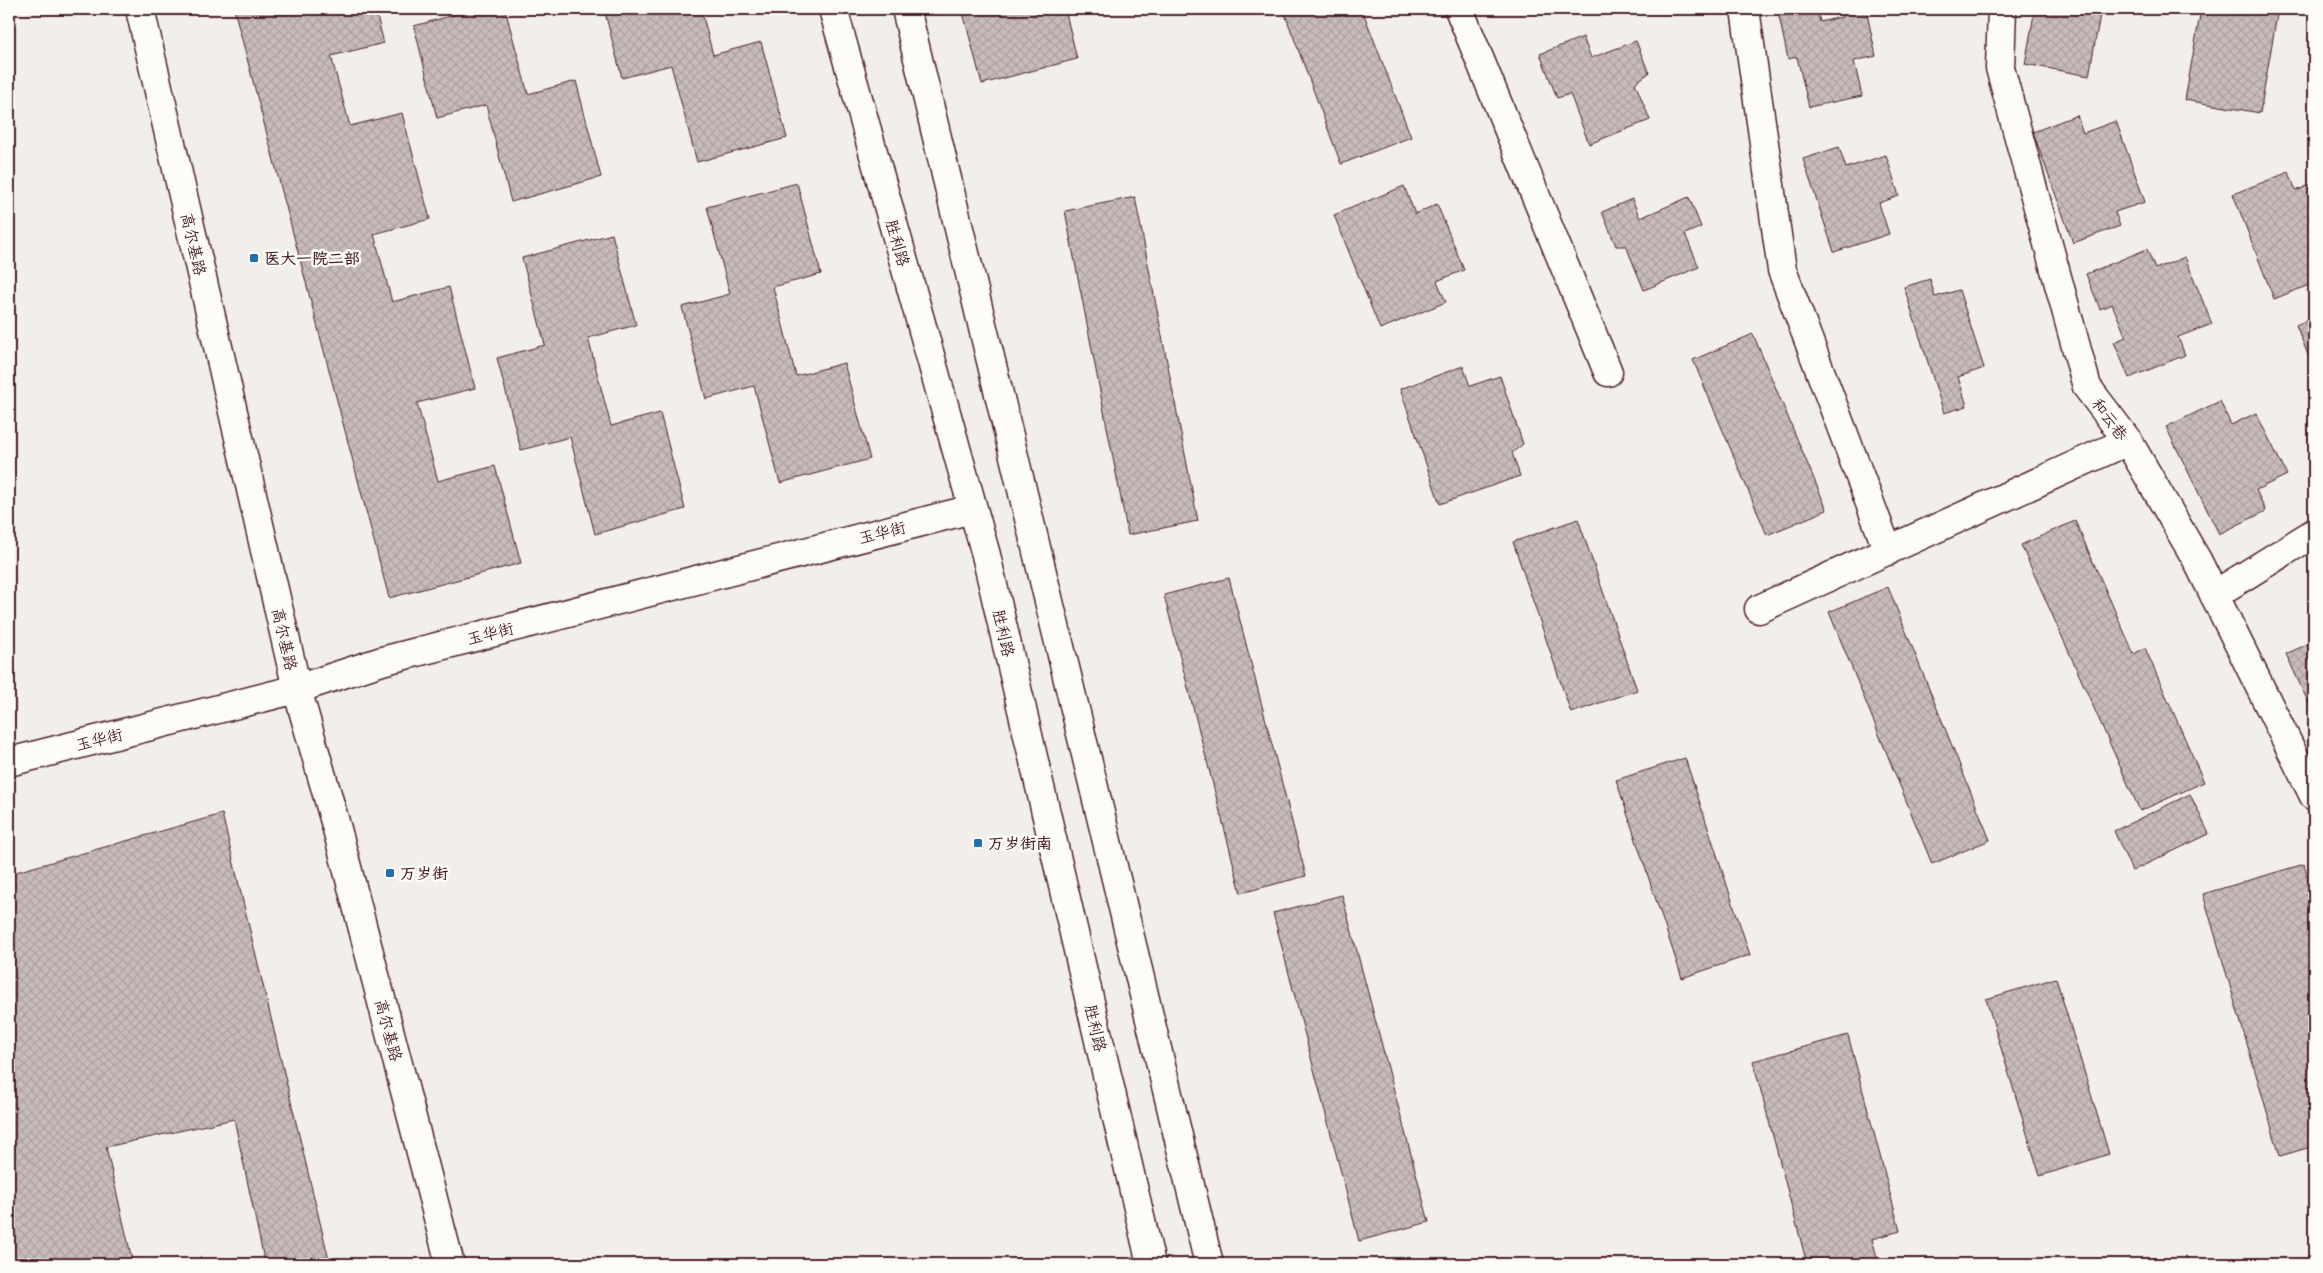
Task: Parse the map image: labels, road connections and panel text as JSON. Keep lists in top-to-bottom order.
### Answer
{
  "streets": {
    "main road": [
      "胜利路",
      "高尔基路",
      "和云巷",
      "玉华街"
    ]
  },
  "crossings": [
    ["胜利路", "玉华街"],
    ["高尔基路", "玉华街"]
  ],
  "places": {
    "transit": ["医大一院二部", "万岁街南", "万岁街"]
  }
}
